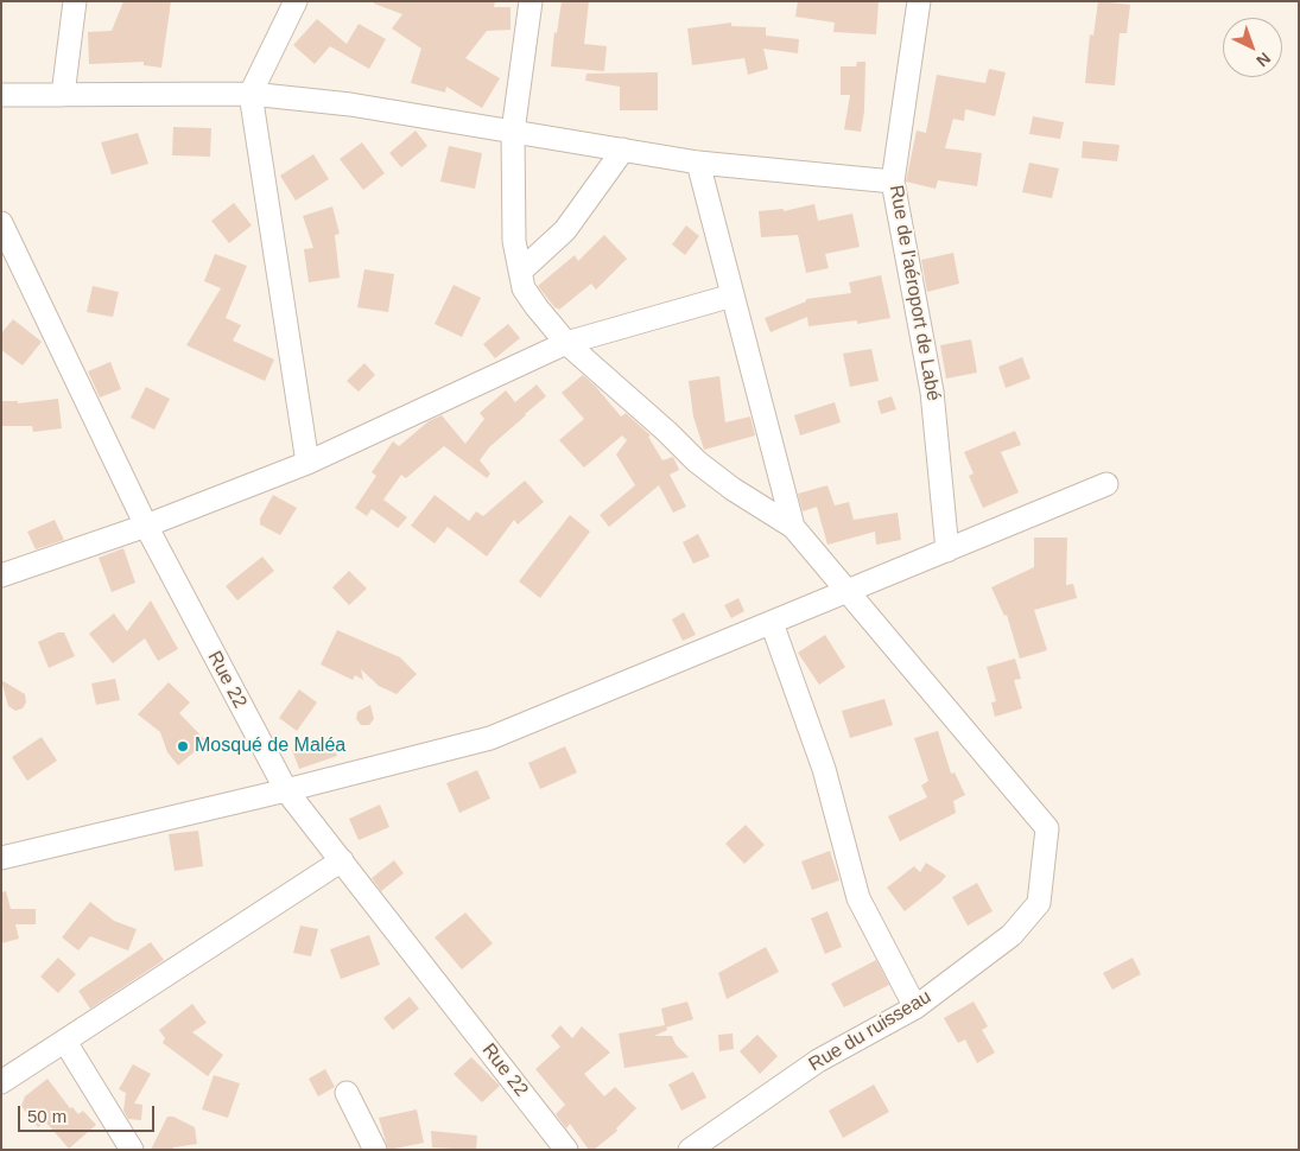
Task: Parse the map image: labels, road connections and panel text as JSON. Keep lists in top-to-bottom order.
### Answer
{
  "streets": {
    "street": ["Rue de l'aéroport de Labé", "Rue 22", "Rue du ruisseau"]
  },
  "places": ["Mosqué de Maléa"],
  "scale_bar": "50 m",
  "north": "bottom right"
}
